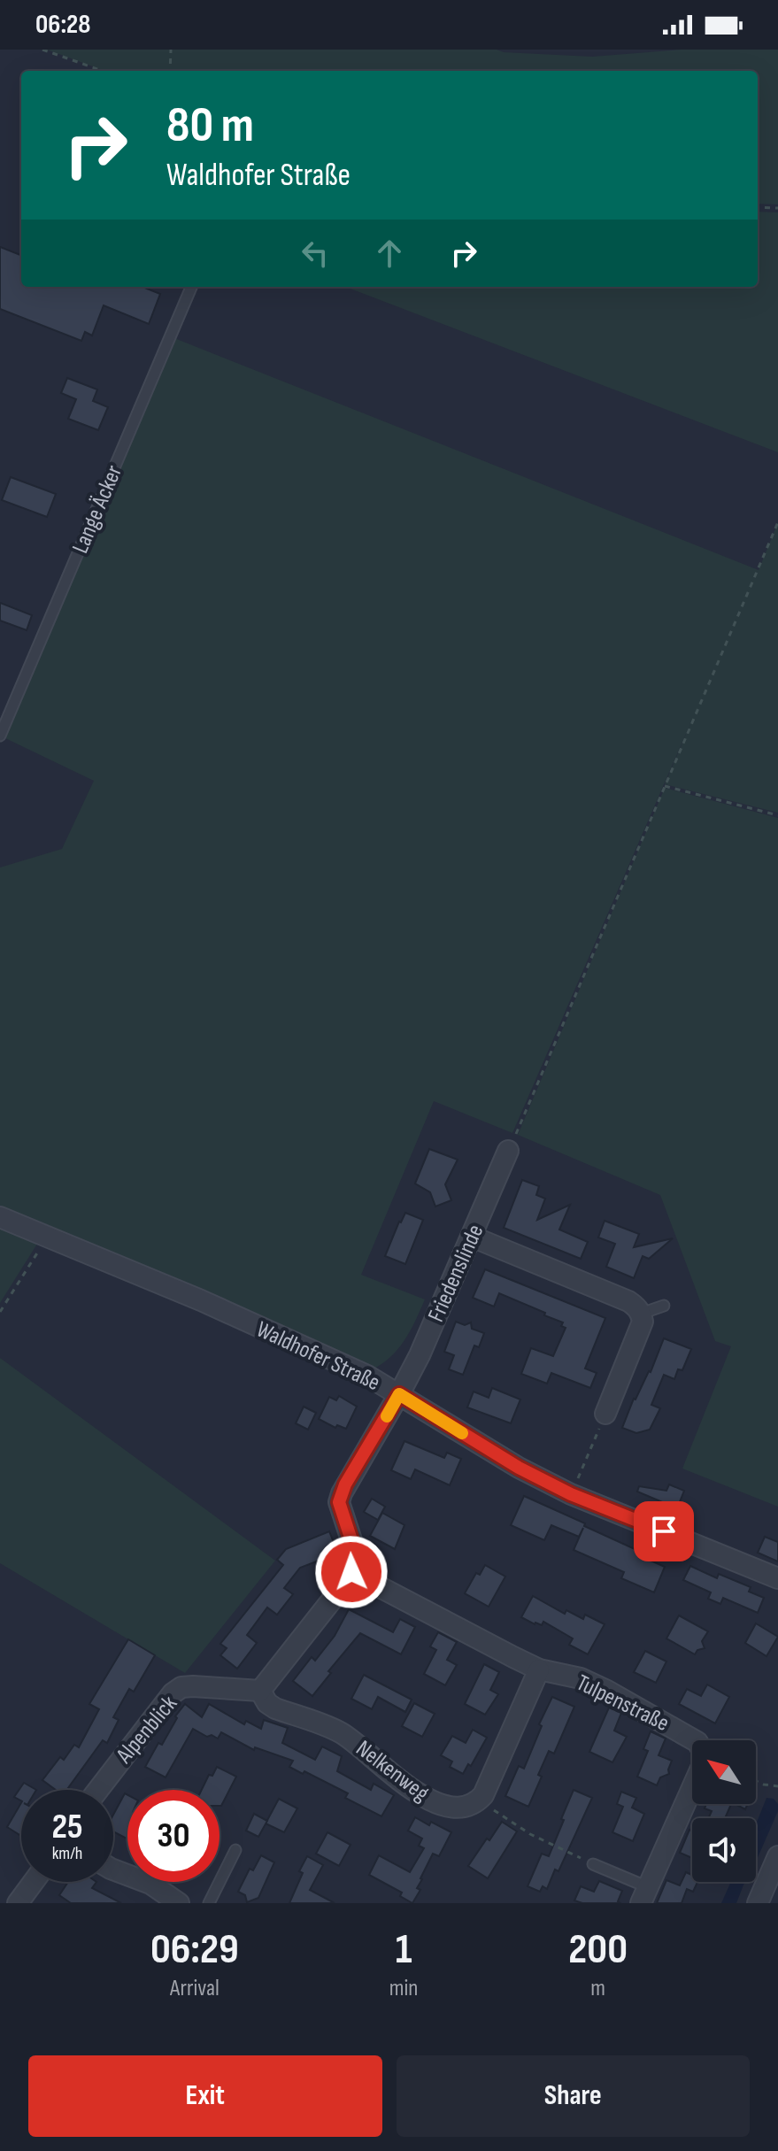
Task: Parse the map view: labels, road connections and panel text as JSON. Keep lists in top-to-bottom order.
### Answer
{
  "streets": {
    "street": [
      "Friedenslinde",
      "Waldhofer Straße",
      "Tulpenstraße",
      "Alpenblick",
      "Nelkenweg"
    ],
    "lane": ["Lange Äcker"]
  },
  "crossings": [
    ["Friedenslinde", "Waldhofer Straße"],
    ["Alpenblick", "Nelkenweg"]
  ],
  "north": "top left",
  "page": {
    "status": "06:28",
    "turn": ["80 m", "Waldhofer Straße"],
    "speed": "25 km/h",
    "limit": "30",
    "eta": [
      "06:29",
      "Arrival",
      "1",
      "min",
      "200",
      "m"
    ],
    "buttons": ["Exit", "Share"]
  }
}
